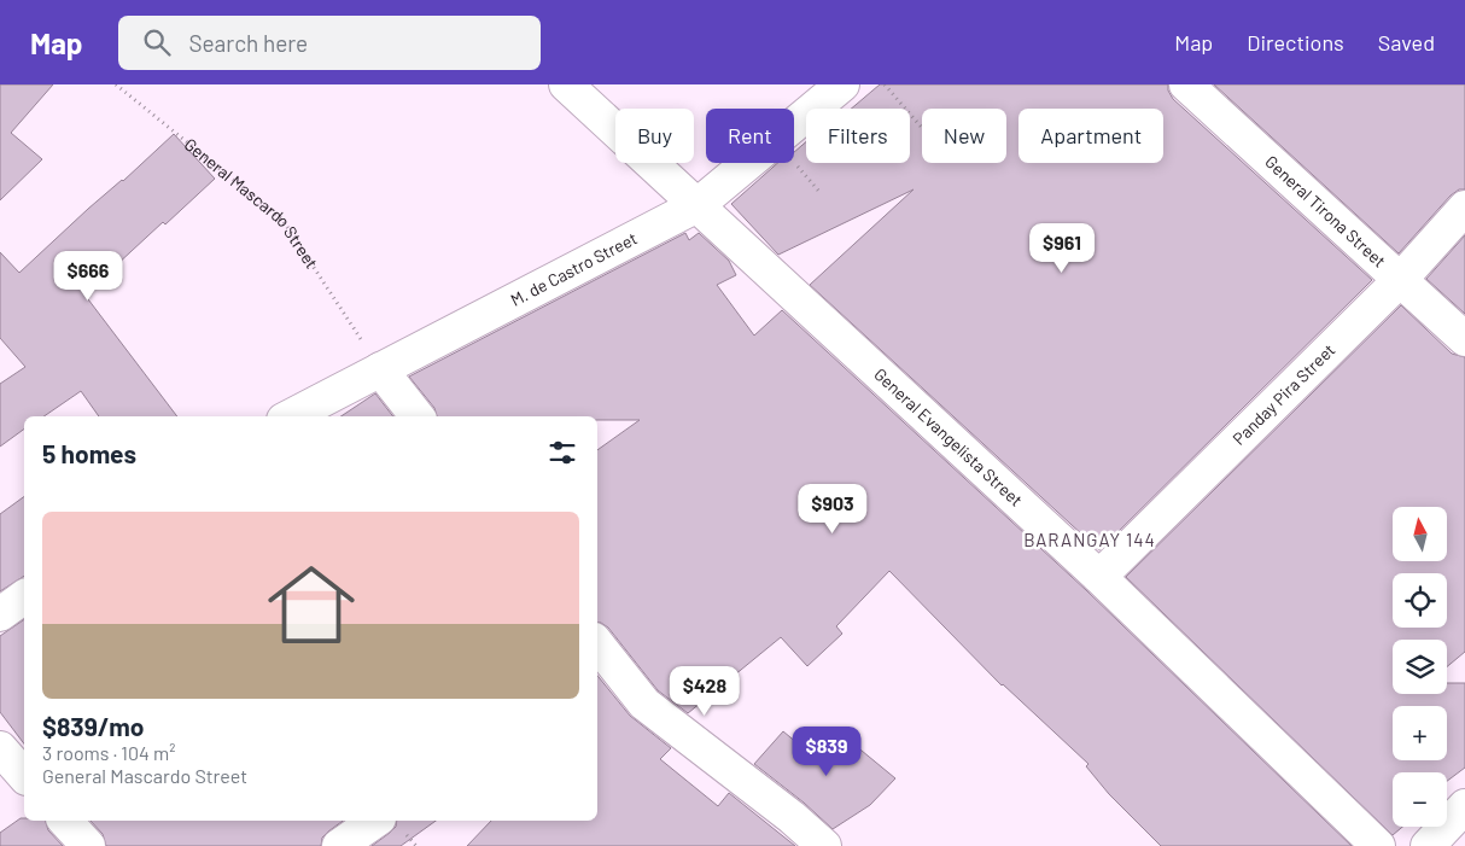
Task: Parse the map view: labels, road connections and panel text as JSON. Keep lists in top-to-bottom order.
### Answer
{
  "streets": {
    "street": [
      "General Tirona Street",
      "M. de Castro Street",
      "Panday Pira Street",
      "General Evangelista Street"
    ],
    "path": ["General Mascardo Street"]
  },
  "crossings": [
    ["General Tirona Street", "Panday Pira Street"],
    ["M. de Castro Street", "General Evangelista Street"],
    ["Panday Pira Street", "General Evangelista Street"]
  ],
  "districts": ["BARANGAY 144"],
  "north": "top",
  "page": {
    "header": "Map",
    "search": "Search here",
    "nav": ["Map", "Directions", "Saved"],
    "chip": [
      "Buy",
      "Rent",
      "Filters",
      "New",
      "Apartment"
    ],
    "price": [
      "$961",
      "$666",
      "$903",
      "$428",
      "$839"
    ],
    "heading": "5 homes",
    "list": [
      {
        "name": "$839/mo",
        "note": "3 rooms · 104 m² · General Mascardo Street"
      }
    ],
    "map_buttons": ["+", "−"]
  }
}
